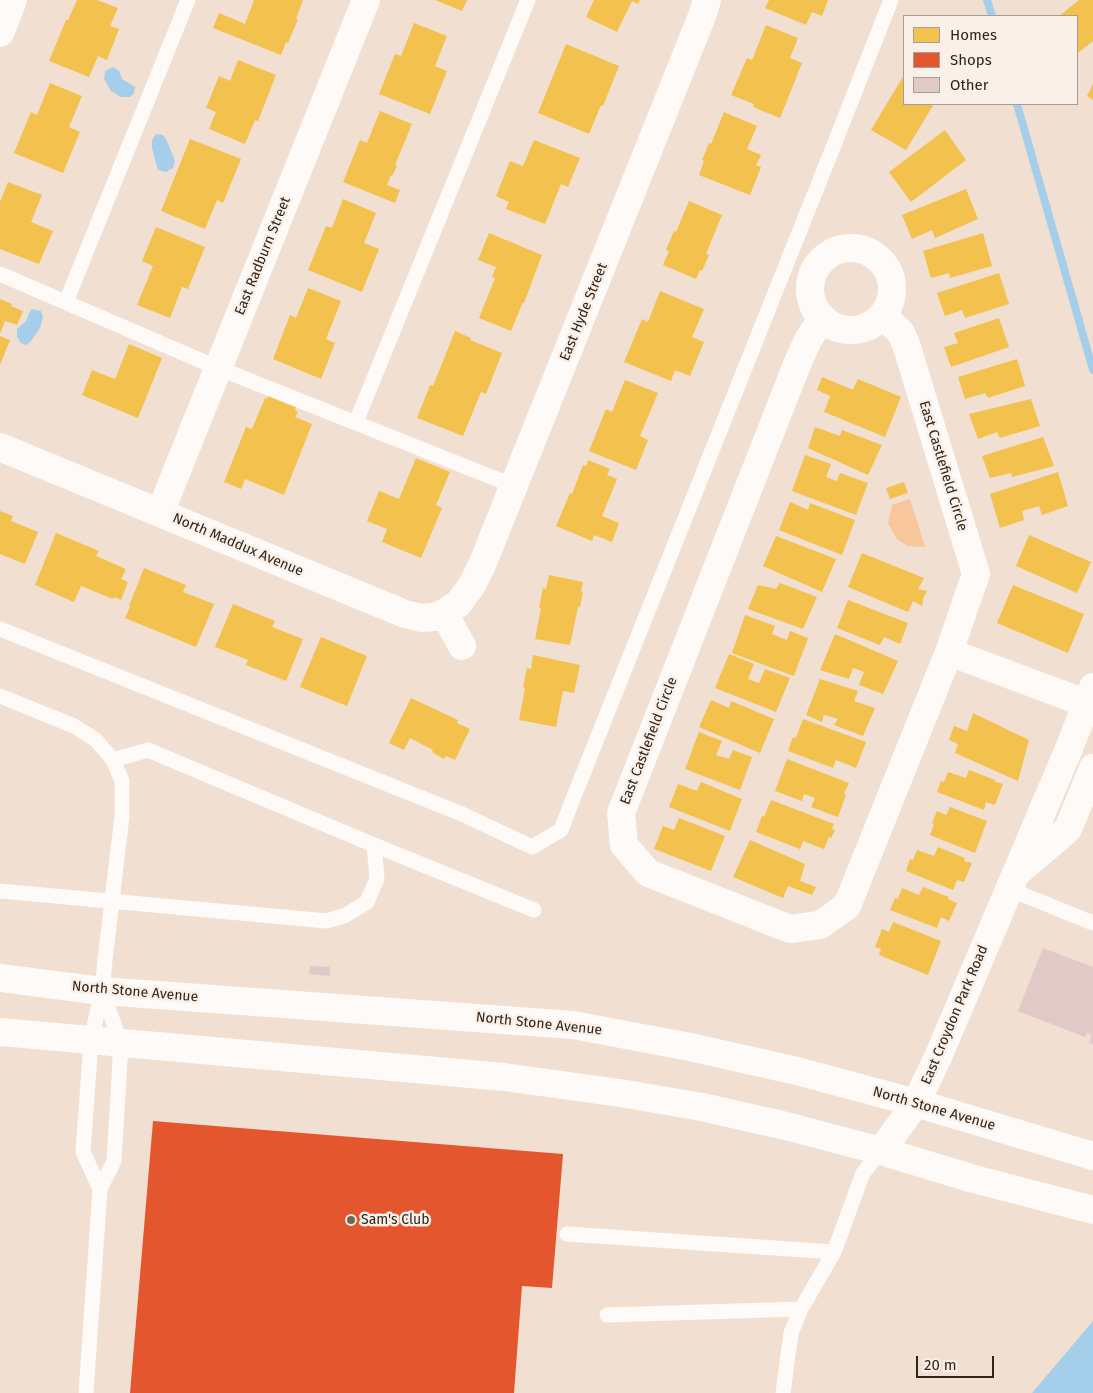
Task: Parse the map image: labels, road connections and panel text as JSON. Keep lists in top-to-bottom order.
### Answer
{
  "streets": {
    "street": [
      "East Radburn Street",
      "East Hyde Street",
      "East Castlefield Circle",
      "North Maddux Avenue",
      "North Stone Avenue",
      "East Croydon Park Road"
    ]
  },
  "crossings": [
    ["East Radburn Street", "North Maddux Avenue"],
    ["East Hyde Street", "North Maddux Avenue"],
    ["North Stone Avenue", "East Croydon Park Road"]
  ],
  "places": ["Sam's Club"],
  "legend": ["Homes", "Shops", "Other"],
  "scale_bar": "20 m"
}
